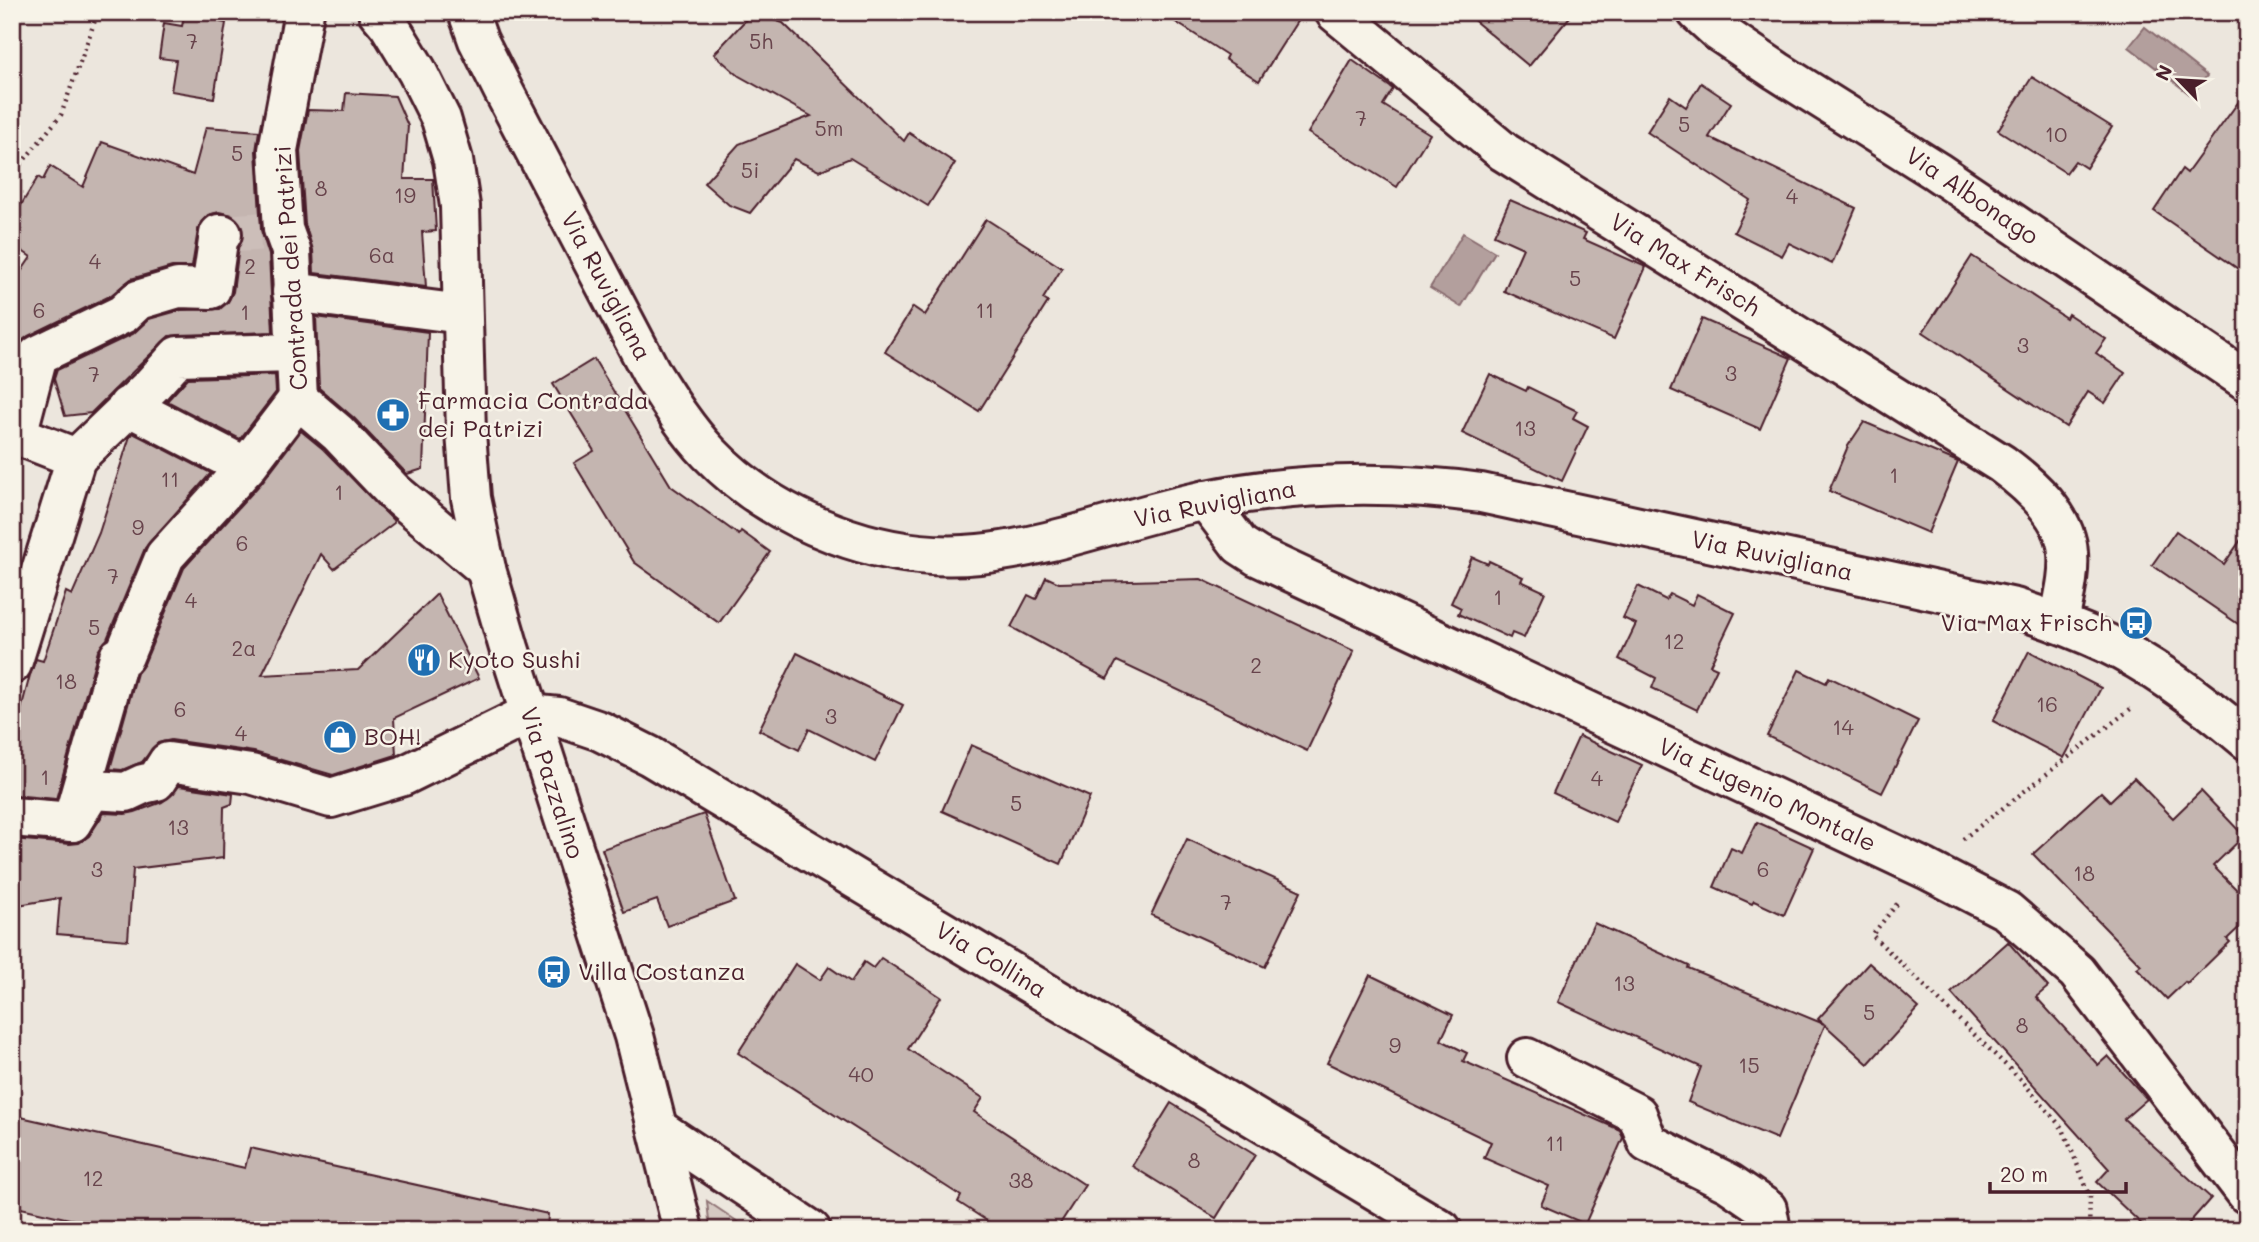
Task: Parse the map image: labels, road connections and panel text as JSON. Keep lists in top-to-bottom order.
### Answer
{
  "streets": {
    "street": [
      "Via Albonago",
      "Via Max Frisch",
      "Contrada dei Patrizi",
      "Via Ruvigliana",
      "Via Pazzalino",
      "Via Eugenio Montale",
      "Via Collina"
    ]
  },
  "crossings": [
    ["Via Max Frisch", "Via Ruvigliana"],
    ["Contrada dei Patrizi", "Via Pazzalino"],
    ["Via Ruvigliana", "Via Eugenio Montale"],
    ["Via Pazzalino", "Via Collina"]
  ],
  "places": {
    "pharmacy": ["Farmacia Contrada dei Patrizi"],
    "bus stop": ["Via Max Frisch", "Villa Costanza"],
    "restaurant": ["Kyoto Sushi"],
    "shop": ["BOH!"]
  },
  "house_numbers": [
    "7",
    "5h",
    "7",
    "5",
    "5m",
    "10",
    "5",
    "5i",
    "8",
    "19",
    "4",
    "6a",
    "4",
    "2",
    "5",
    "6",
    "11",
    "1",
    "3",
    "3",
    "7",
    "13",
    "1",
    "11",
    "1",
    "9",
    "6",
    "7",
    "1",
    "4",
    "5",
    "12",
    "2a",
    "2",
    "18",
    "16",
    "6",
    "3",
    "14",
    "4",
    "1",
    "4",
    "5",
    "13",
    "3",
    "6",
    "18",
    "7",
    "13",
    "5",
    "8",
    "9",
    "15",
    "40",
    "11",
    "8",
    "12",
    "38"
  ],
  "scale_bar": "20 m",
  "north": "top left"
}
